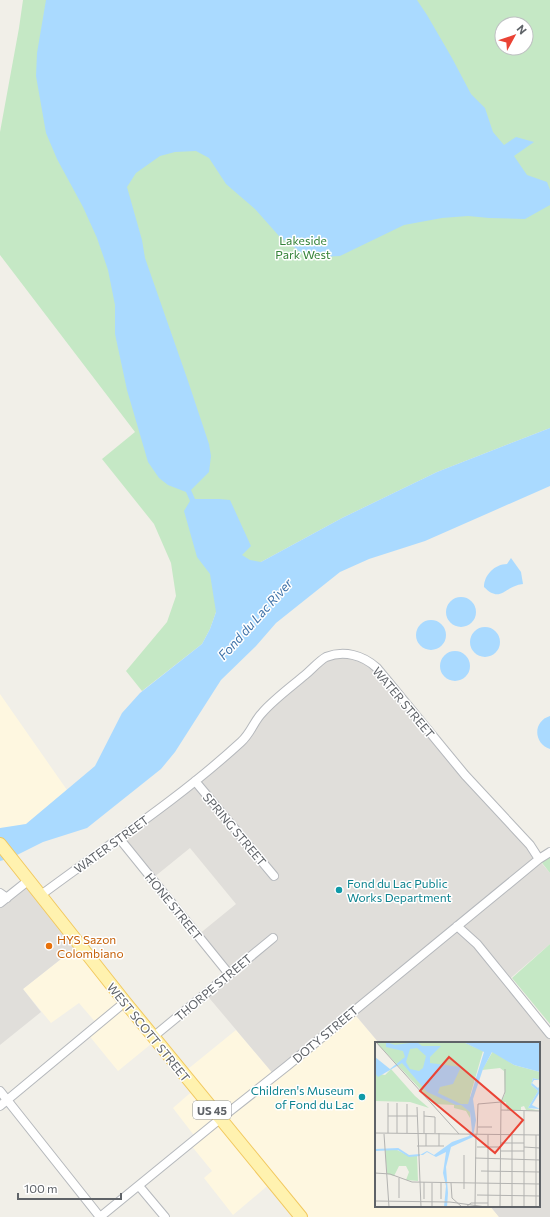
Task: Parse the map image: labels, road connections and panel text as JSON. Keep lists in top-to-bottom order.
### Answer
{
  "streets": {
    "main road": ["WEST SCOTT STREET", "US 45"],
    "street": [
      "WATER STREET",
      "SPRING STREET",
      "HONE STREET",
      "THORPE STREET",
      "DOTY STREET"
    ]
  },
  "crossings": [
    ["WATER STREET", "SPRING STREET"],
    ["WATER STREET", "HONE STREET"],
    ["WATER STREET", "WEST SCOTT STREET"],
    ["WATER STREET", "DOTY STREET"],
    ["HONE STREET", "THORPE STREET"],
    ["THORPE STREET", "WEST SCOTT STREET"],
    ["WEST SCOTT STREET", "DOTY STREET"]
  ],
  "water": ["Fond du Lac River"],
  "parks": ["Lakeside Park West"],
  "places": ["Fond du Lac Public Works Department", "HYS Sazon Colombiano", "Children's Museum of Fond du Lac"],
  "scale_bar": "100 m",
  "north": "top right"
}
